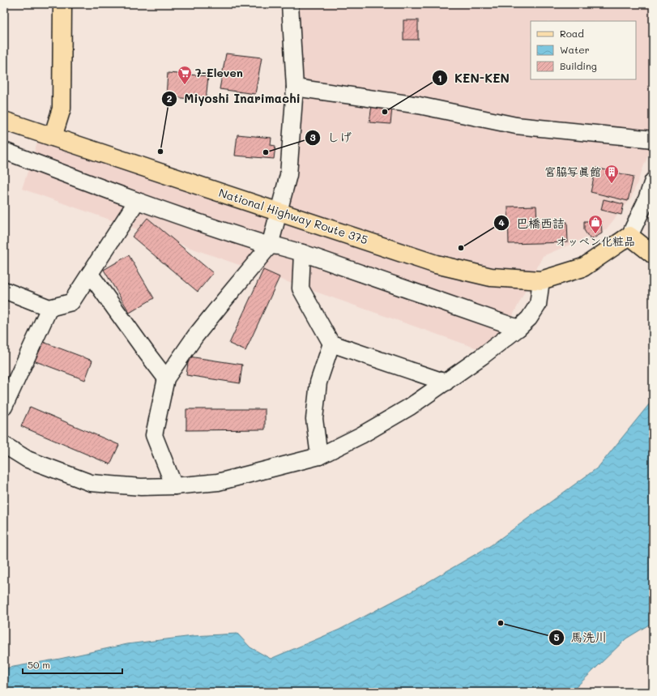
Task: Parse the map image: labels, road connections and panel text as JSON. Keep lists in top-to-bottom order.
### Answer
{
  "streets": {
    "main road": ["National Highway Route 375"]
  },
  "places": {
    "supermarket": ["7-Eleven"],
    "other": [
      "KEN-KEN",
      "Miyoshi Inarimachi",
      "しげ",
      "巴橋西詰",
      "馬洗川"
    ],
    "building": ["宮脇写眞館"],
    "shop": ["オッペン化粧品"]
  },
  "legend": ["Road", "Water", "Building"],
  "scale_bar": "50 m"
}
